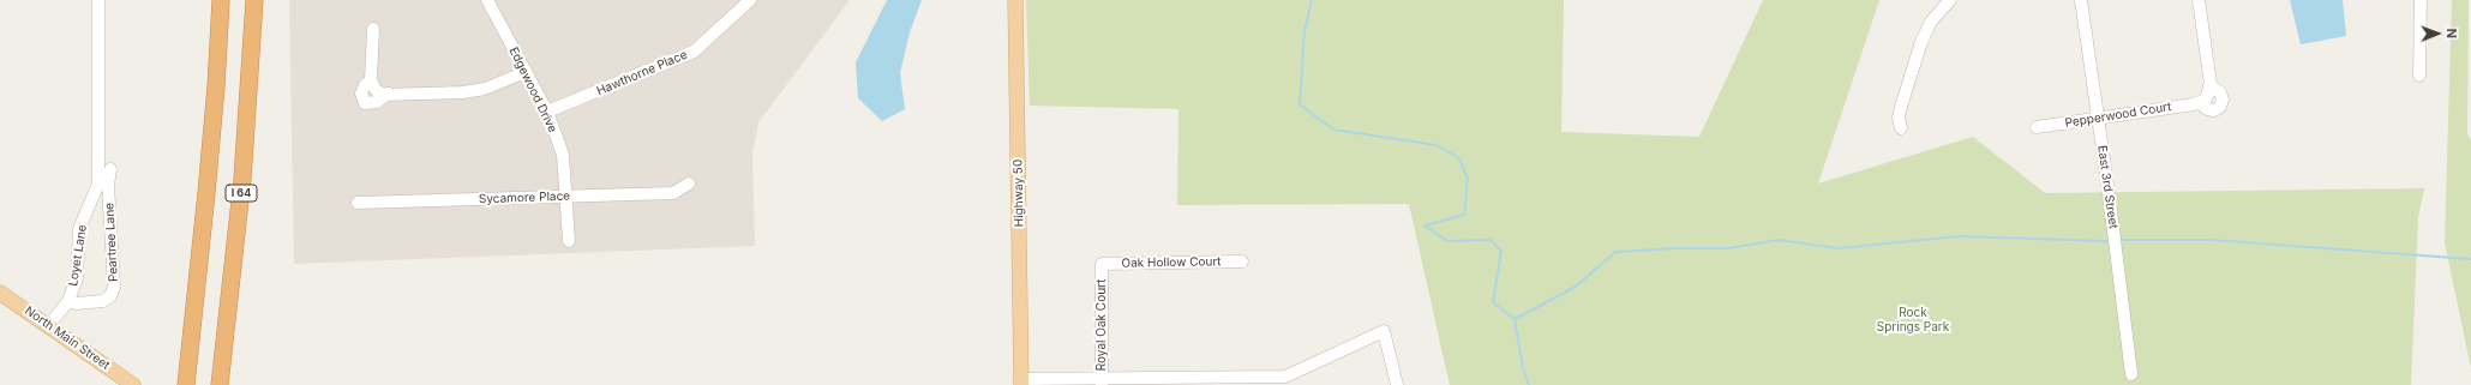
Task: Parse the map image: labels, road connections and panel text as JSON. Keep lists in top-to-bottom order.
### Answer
{
  "streets": {
    "highway": ["I 64"],
    "main road": ["Highway 50", "North Main Street"],
    "street": [
      "Hawthorne Place",
      "Edgewood Drive",
      "Pepperwood Court",
      "East 3rd Street",
      "Sycamore Place",
      "Peartree Lane",
      "Loyet Lane",
      "Oak Hollow Court",
      "Royal Oak Court"
    ]
  },
  "crossings": [
    ["Hawthorne Place", "Edgewood Drive"],
    ["Edgewood Drive", "Sycamore Place"],
    ["Pepperwood Court", "East 3rd Street"],
    ["Peartree Lane", "Loyet Lane"],
    ["Oak Hollow Court", "Royal Oak Court"]
  ],
  "parks": ["Rock Springs Park"],
  "north": "right"
}
